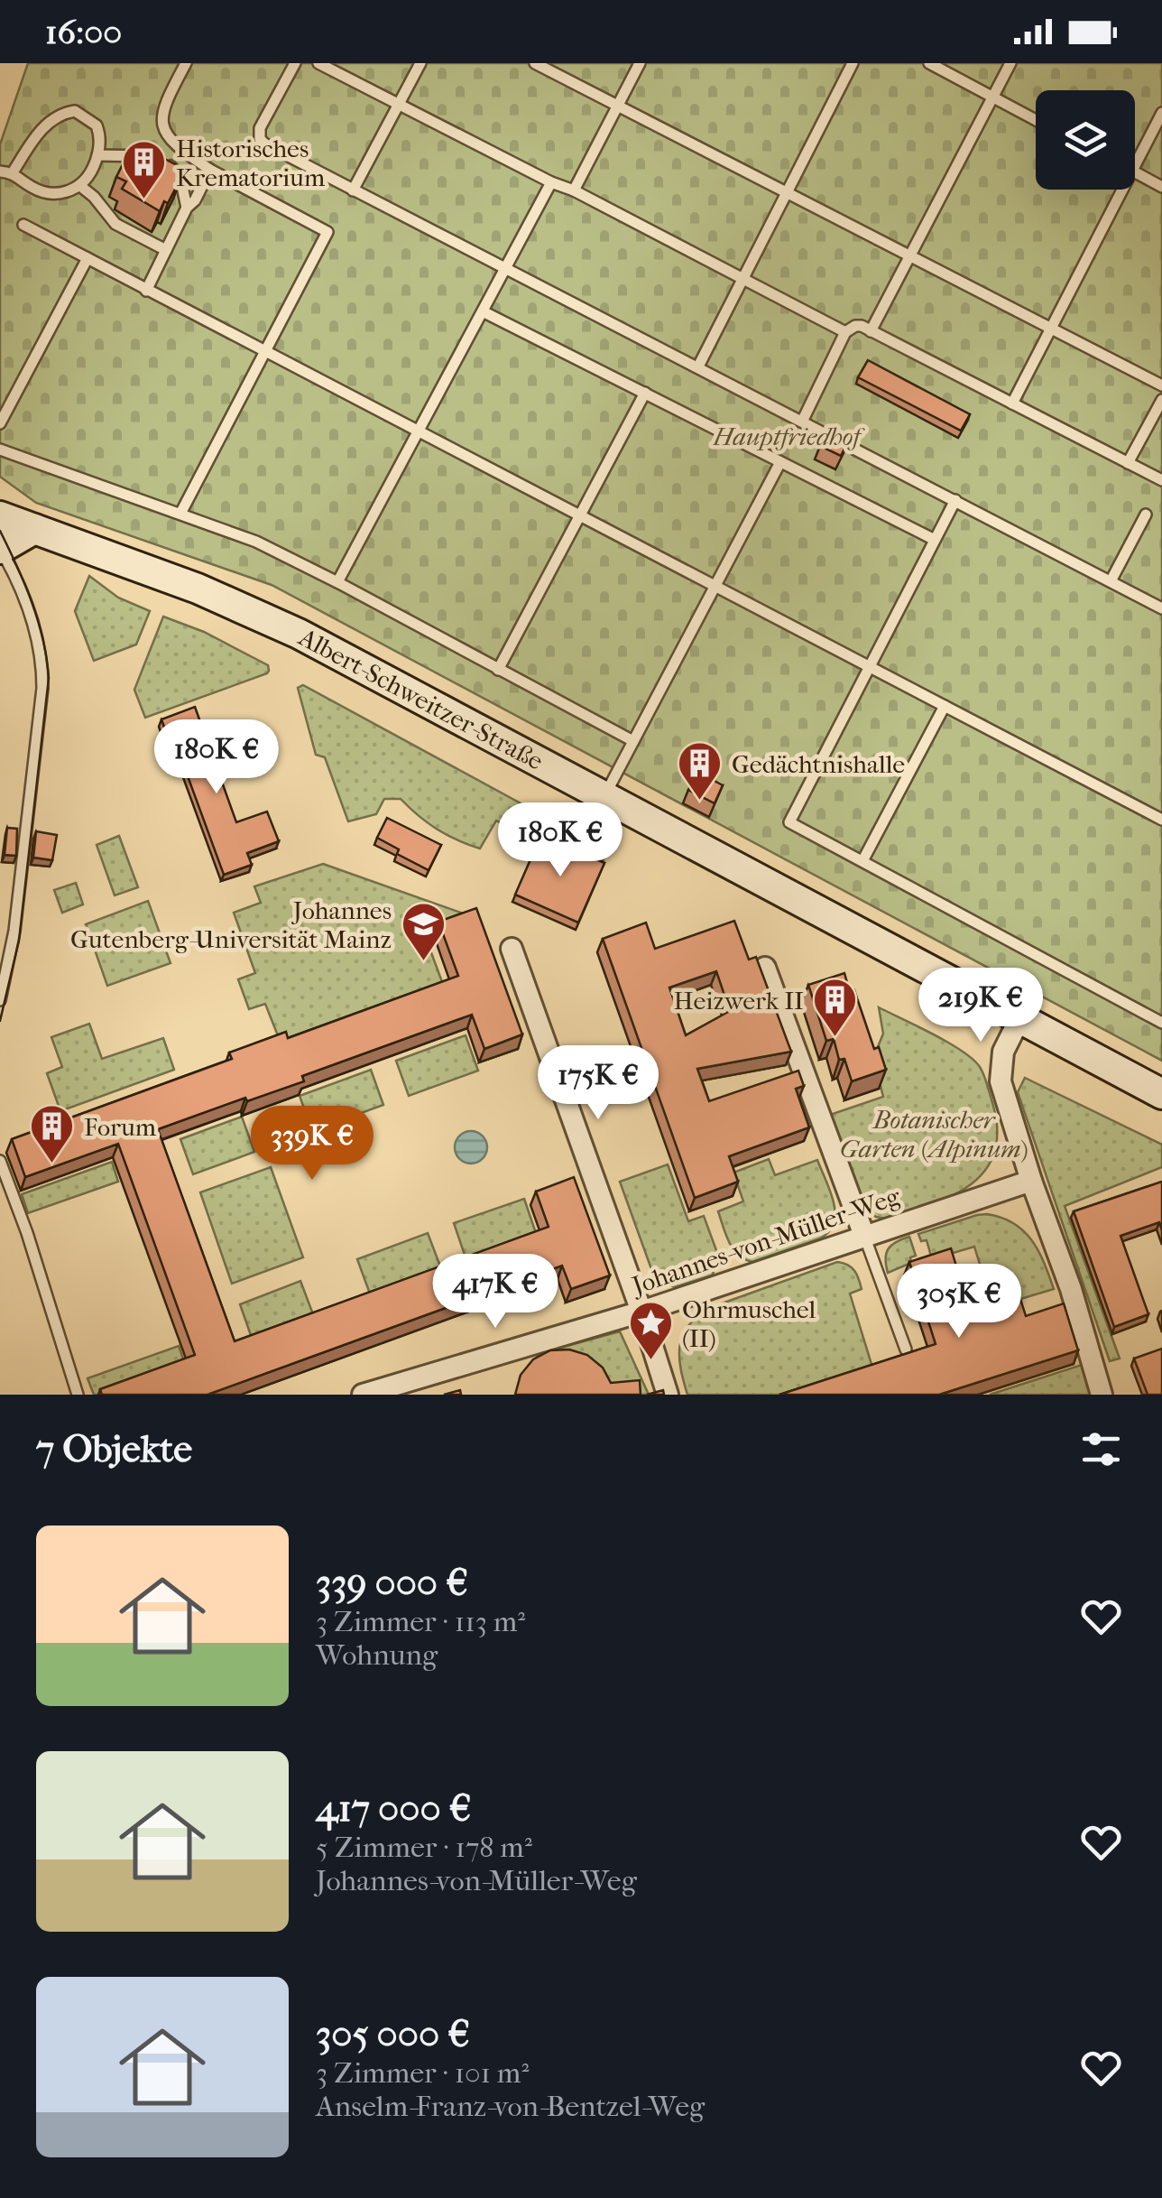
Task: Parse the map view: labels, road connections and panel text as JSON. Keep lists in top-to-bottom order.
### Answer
{
  "streets": {
    "street": ["Albert-Schweitzer-Straße", "Johannes-von-Müller-Weg"]
  },
  "parks": ["Hauptfriedhof", "Botanischer Garten (Alpinum)"],
  "places": {
    "building": [
      "Historisches Krematorium",
      "Gedächtnishalle",
      "Heizwerk II",
      "Forum"
    ],
    "school or university": ["Johannes Gutenberg-Universität Mainz"],
    "place": ["Ohrmuschel (II)"]
  },
  "page": {
    "status": "16:00",
    "price": [
      "180K €",
      "180K €",
      "219K €",
      "175K €",
      "339K €",
      "417K €",
      "305K €"
    ],
    "heading": "7 Objekte",
    "list": [
      {
        "name": "339 000 €",
        "note": "3 Zimmer · 113 m² · Wohnung"
      },
      {
        "name": "417 000 €",
        "note": "5 Zimmer · 178 m² · Johannes-von-Müller-Weg"
      },
      {
        "name": "305 000 €",
        "note": "3 Zimmer · 101 m² · Anselm-Franz-von-Bentzel-Weg"
      }
    ]
  }
}
